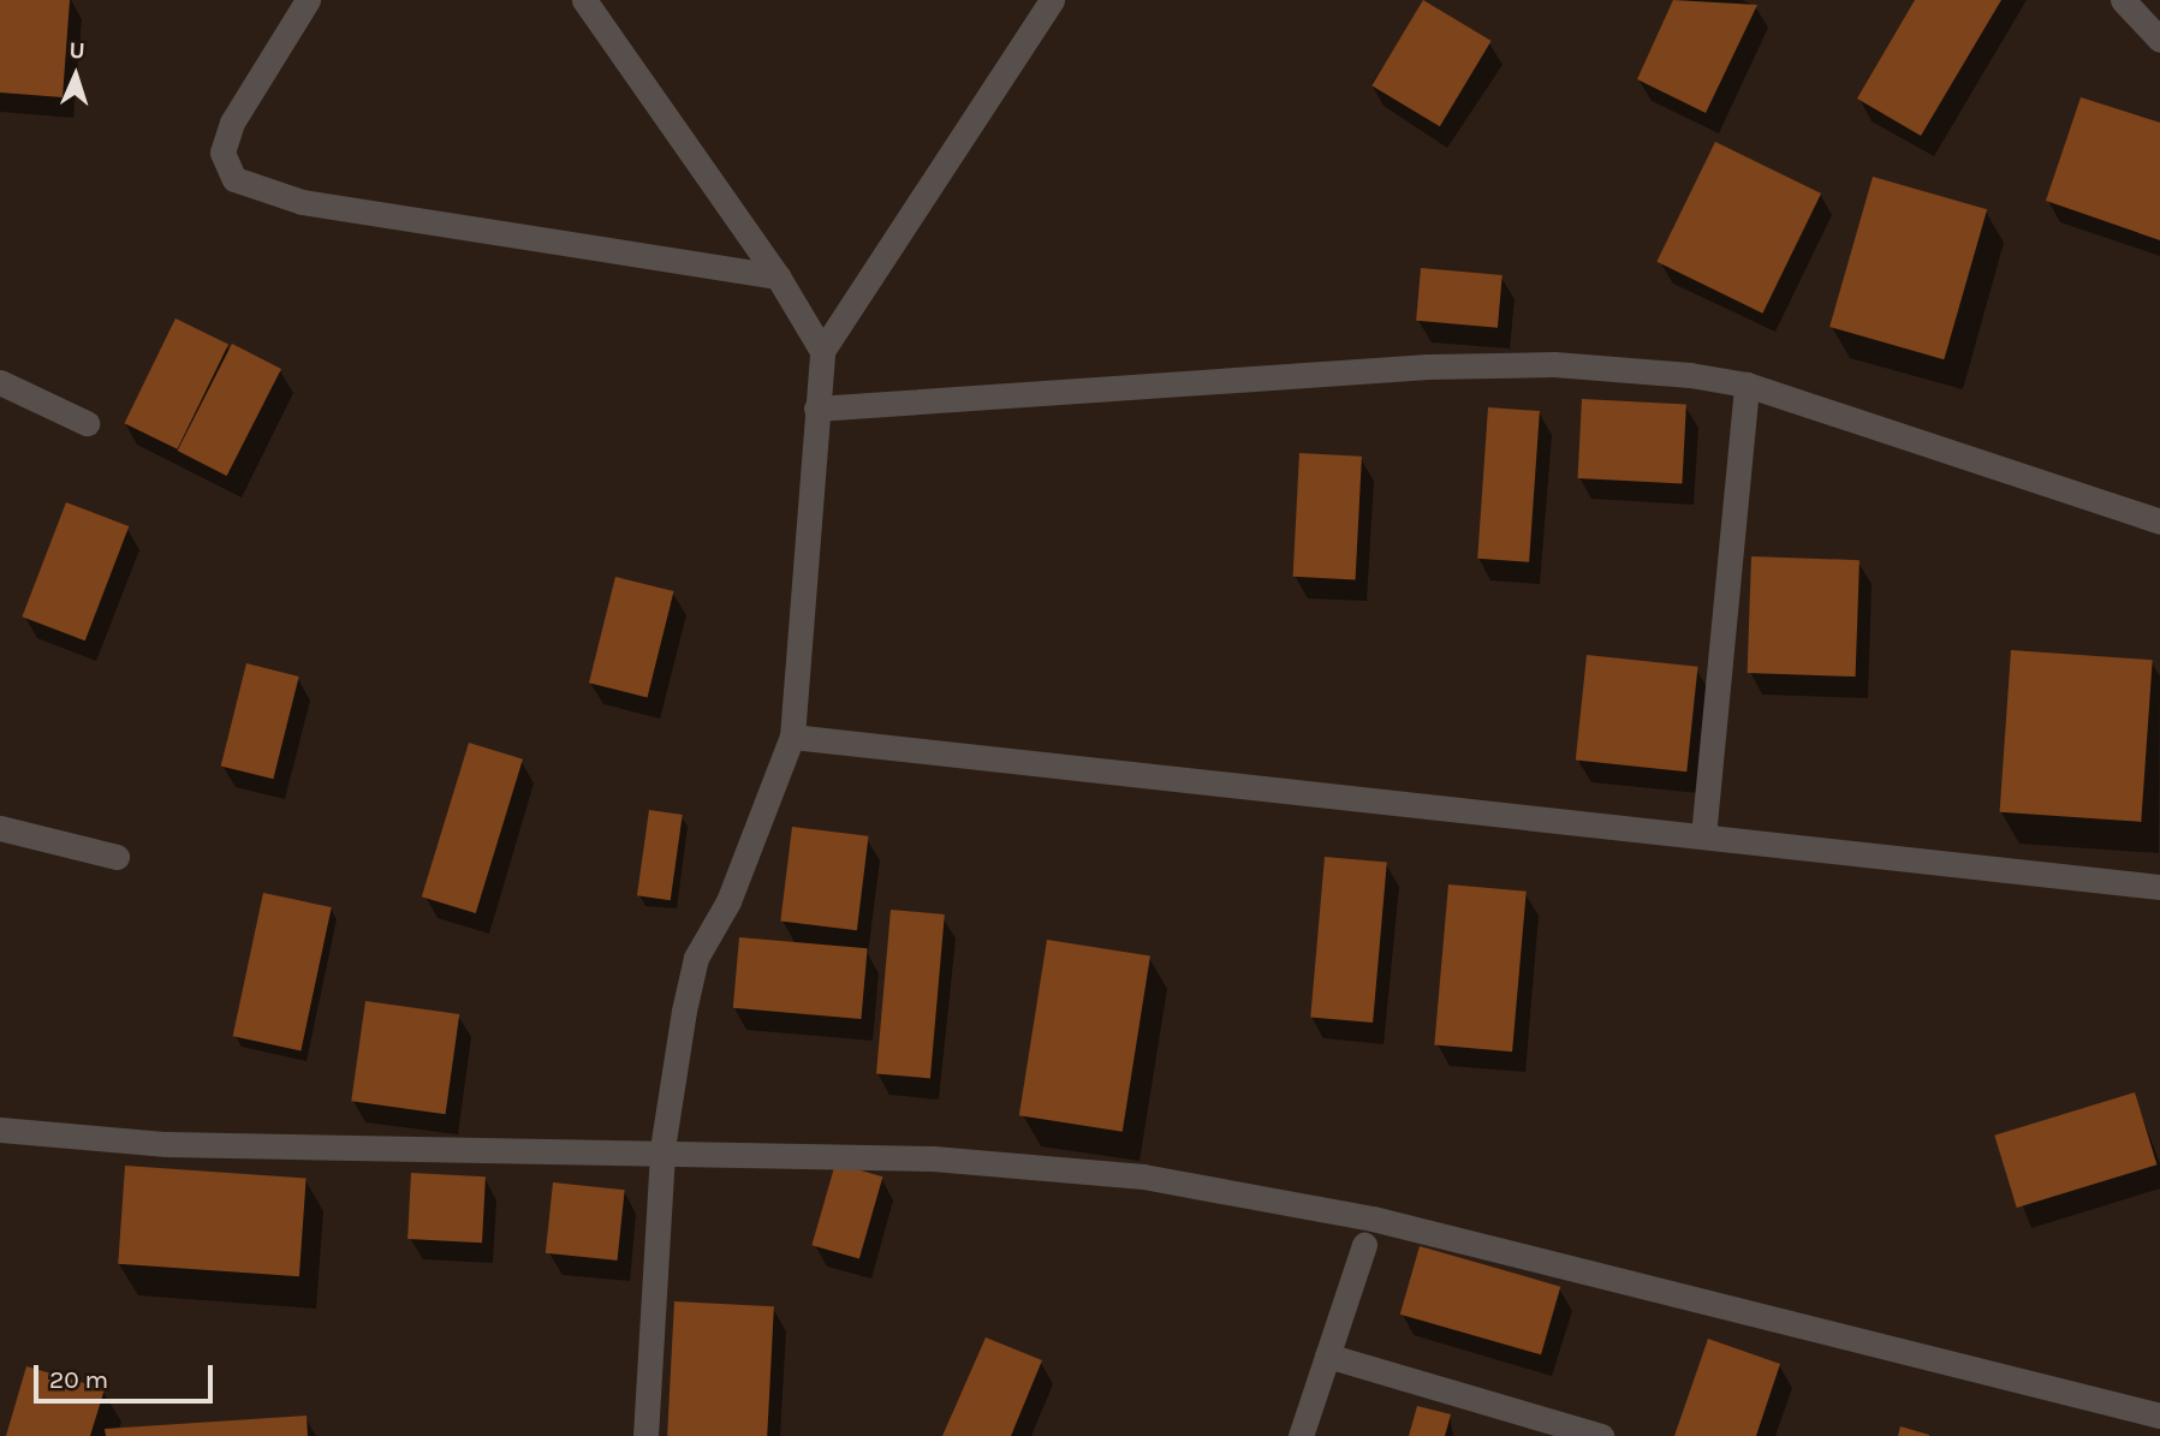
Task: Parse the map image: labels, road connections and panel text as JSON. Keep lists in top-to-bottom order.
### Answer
{
  "scale_bar": "20 m",
  "north": "top"
}
